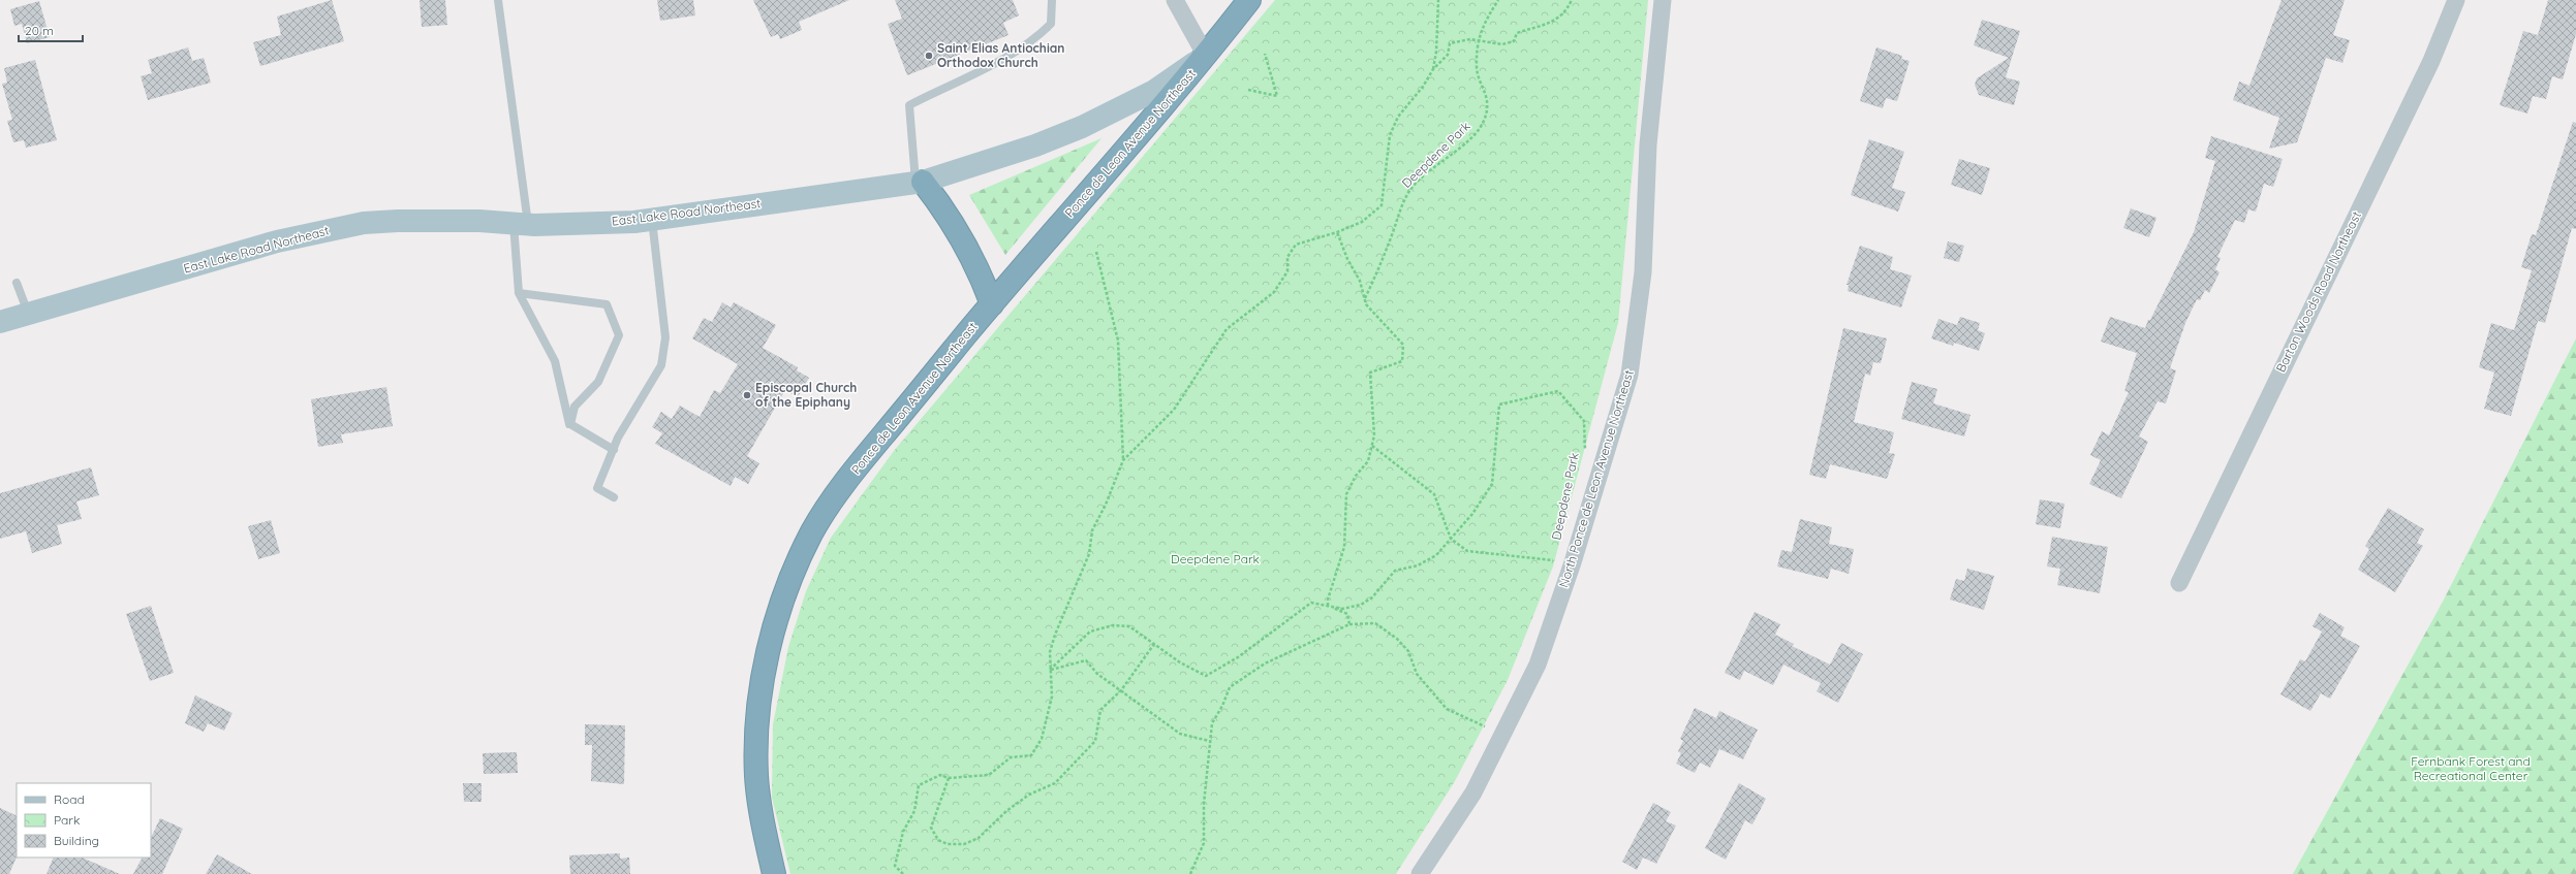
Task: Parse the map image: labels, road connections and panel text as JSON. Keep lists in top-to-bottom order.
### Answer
{
  "streets": {
    "highway": ["Ponce de Leon Avenue Northeast"],
    "main road": ["East Lake Road Northeast"],
    "street": ["Barton Woods Road Northeast", "North Ponce de Leon Avenue Northeast"],
    "path": ["Deepdene Park"]
  },
  "crossings": [
    ["Ponce de Leon Avenue Northeast", "East Lake Road Northeast"]
  ],
  "parks": ["Deepdene Park", "Fernbank Forest and Recreational Center"],
  "places": ["Saint Elias Antiochian Orthodox Church", "Episcopal Church of the Epiphany"],
  "legend": ["Road", "Park", "Building"],
  "scale_bar": "20 m"
}
